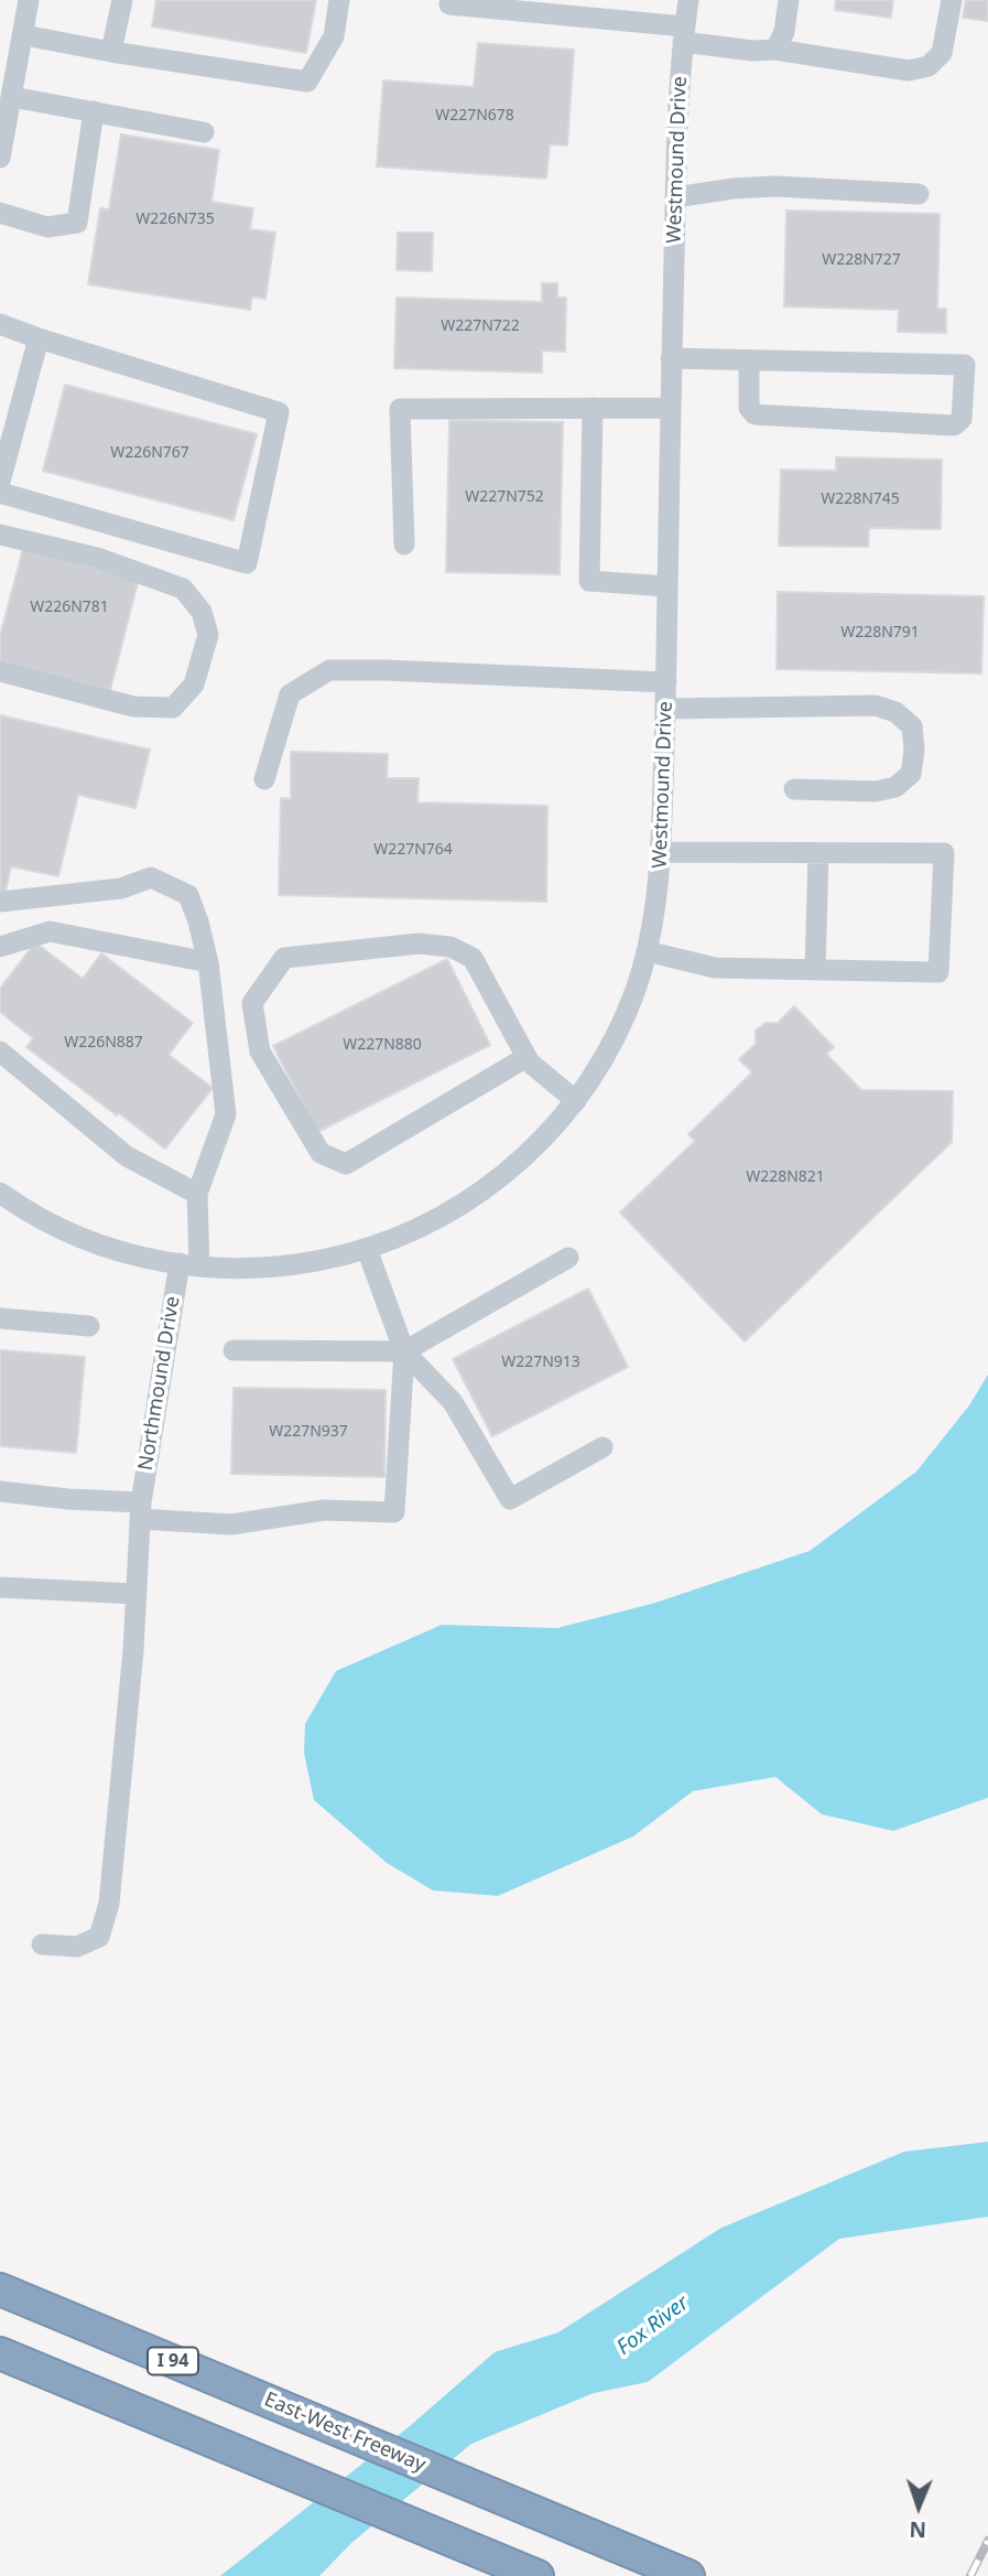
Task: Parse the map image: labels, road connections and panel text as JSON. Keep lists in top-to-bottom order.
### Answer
{
  "streets": {
    "highway": ["I 94", "East-West Freeway"],
    "street": ["Westmound Drive", "Northmound Drive"]
  },
  "crossings": [
    ["Westmound Drive", "Northmound Drive"]
  ],
  "water": ["Fox River"],
  "house_numbers": [
    "W227N678",
    "W226N735",
    "W228N727",
    "W227N722",
    "W226N767",
    "W227N752",
    "W228N745",
    "W226N781",
    "W228N791",
    "W227N764",
    "W226N887",
    "W227N880",
    "W228N821",
    "W227N913",
    "W227N937"
  ],
  "north": "bottom"
}
